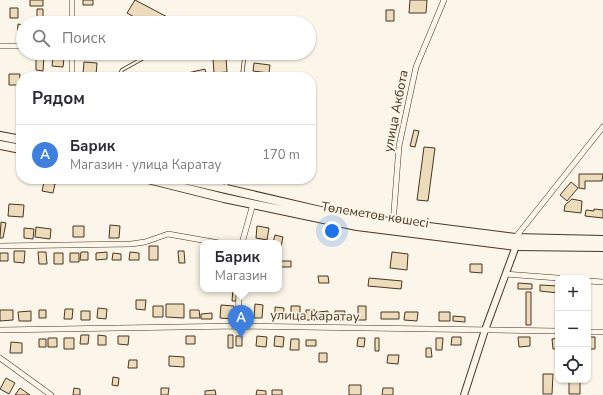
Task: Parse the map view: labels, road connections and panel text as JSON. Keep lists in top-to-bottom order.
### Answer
{
  "streets": {
    "main road": ["Төлеметов көшесі"],
    "street": ["улица Акбота", "улица Каратау"]
  },
  "crossings": [
    ["улица Акбота", "Төлеметов көшесі"]
  ],
  "page": {
    "search": "Поиск",
    "heading": "Рядом",
    "list": [
      {
        "mark": "A",
        "name": "Барик",
        "note": "Магазин · улица Каратау",
        "value": "170 m"
      }
    ],
    "popup": ["Барик", "Магазин"],
    "map_buttons": ["+", "−"],
    "pins": "A"
  }
}
